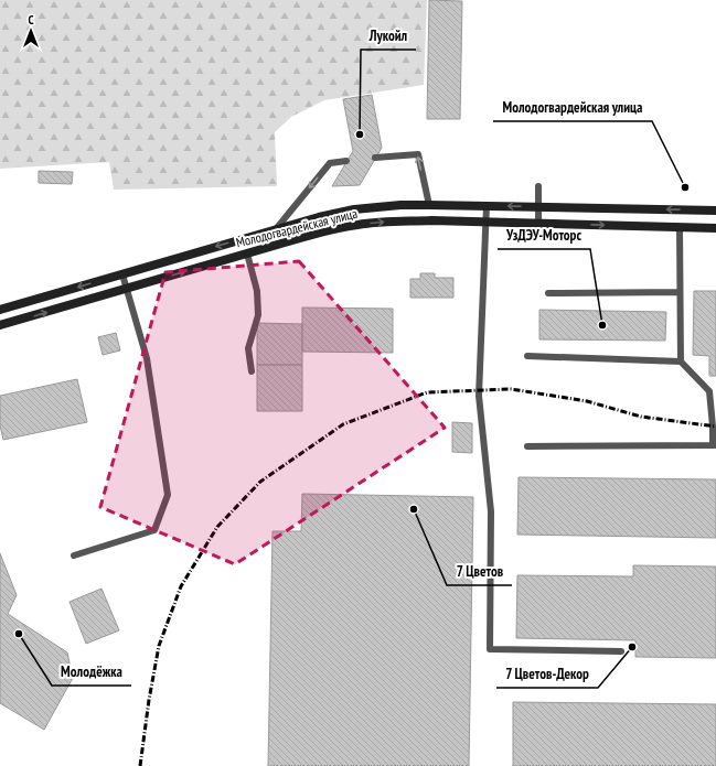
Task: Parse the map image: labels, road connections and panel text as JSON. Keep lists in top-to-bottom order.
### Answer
{
  "streets": {
    "main road": ["Молодогвардейская улица"]
  },
  "places": [
    "Лукойл",
    "Молодогвардейская улица",
    "УзДЭУ-Моторс",
    "7 Цветов",
    "Молодёжка",
    "7 Цветов-Декор"
  ],
  "north": "top"
}
